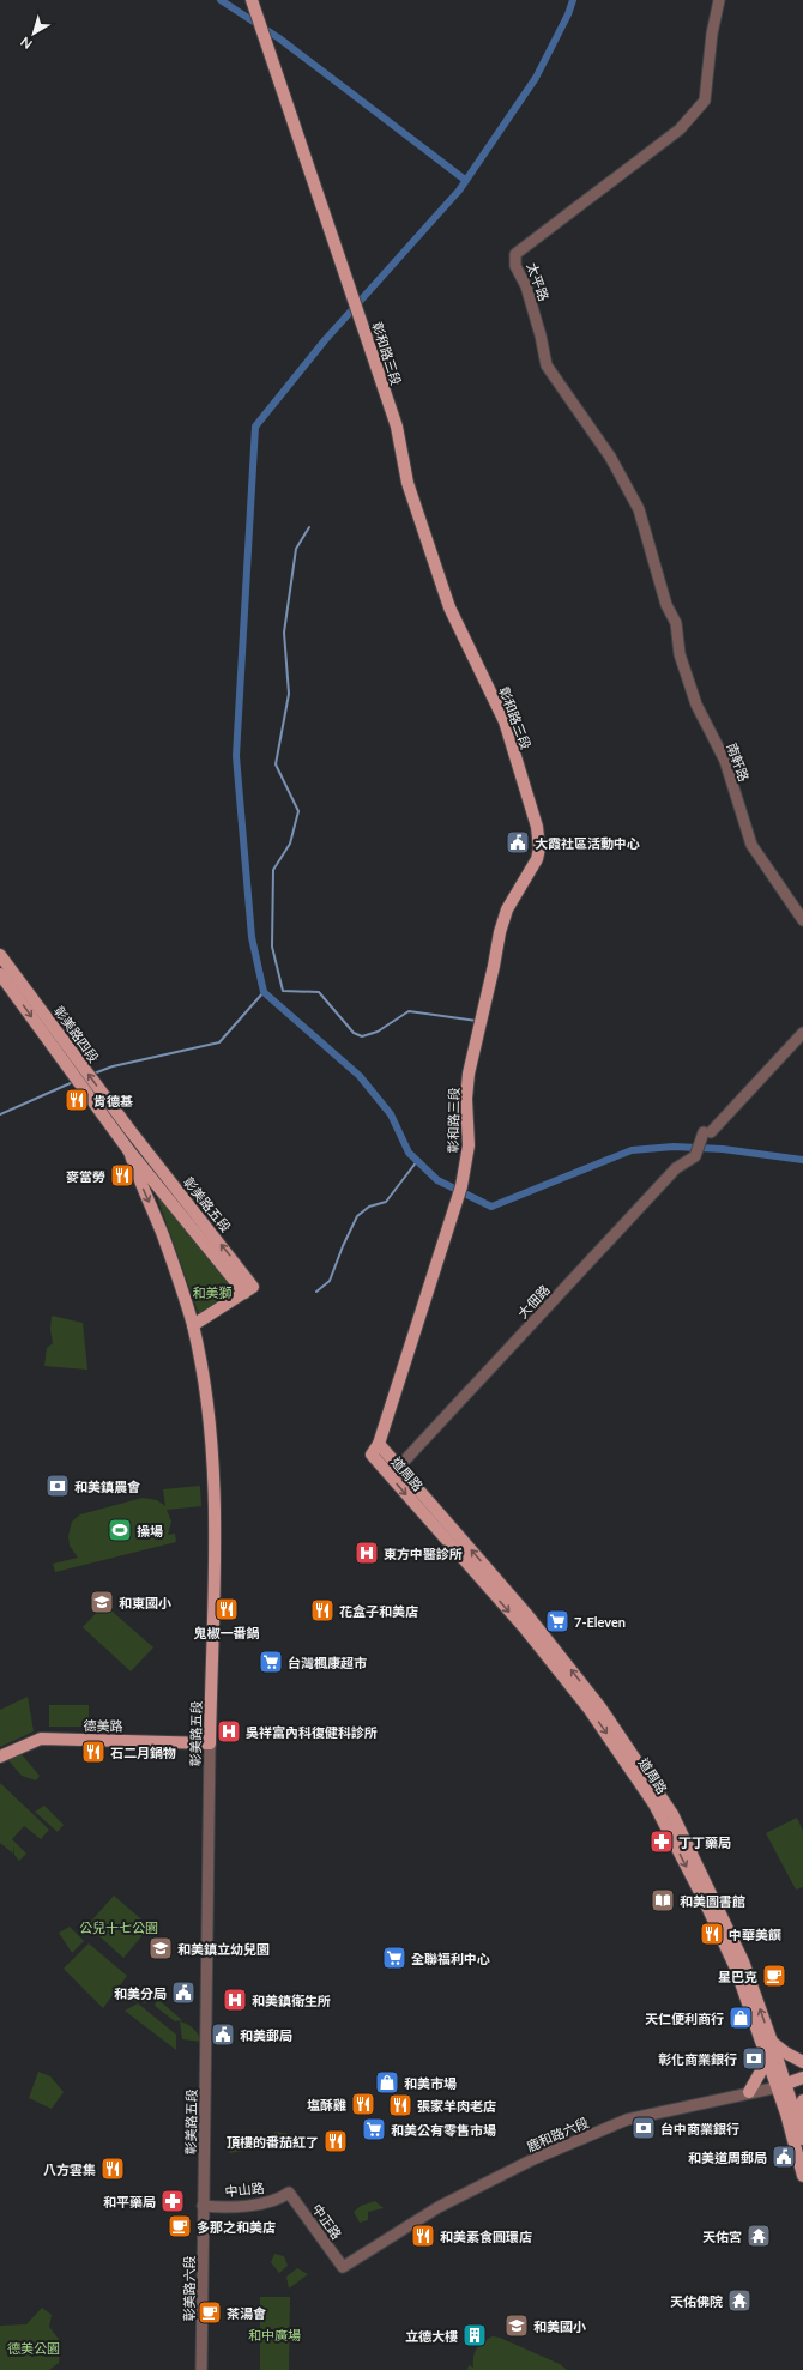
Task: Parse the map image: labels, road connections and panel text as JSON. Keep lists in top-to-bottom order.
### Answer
{
  "streets": {
    "main road": [
      "彰和路三段",
      "彰美路四段",
      "彰美路五段",
      "道周路",
      "德美路",
      "鹿和路六段"
    ],
    "street": [
      "太平路",
      "南軒路",
      "大佃路",
      "中山路",
      "中正路",
      "彰美路六段"
    ]
  },
  "crossings": [
    ["太平路", "南軒路"],
    ["彰和路三段", "道周路"],
    ["彰美路四段", "彰美路五段"],
    ["彰美路五段", "德美路"],
    ["彰美路五段", "中山路"],
    ["彰美路五段", "彰美路六段"],
    ["大佃路", "道周路"],
    ["道周路", "鹿和路六段"],
    ["鹿和路六段", "中正路"],
    ["中山路", "中正路"],
    ["中山路", "彰美路六段"]
  ],
  "parks": [
    "和美獅",
    "公兒十七公園",
    "和中廣場",
    "德美公園"
  ],
  "places": {
    "public building": [
      "大霞社區活動中心",
      "和美分局",
      "和美郵局",
      "和美道周郵局"
    ],
    "restaurant": [
      "肯德基",
      "麥當勞",
      "鬼椒一番鍋",
      "花盒子和美店",
      "石二月鍋物",
      "中華美饌",
      "塩酥雞",
      "張家羊肉老店",
      "頂樓的番茄紅了",
      "八方雲集",
      "和美素食圓環店"
    ],
    "bank": ["和美鎮農會", "彰化商業銀行", "台中商業銀行"],
    "sports": ["操場"],
    "hospital": ["東方中醫診所", "吳祥富內科復健科診所", "和美鎮衛生所"],
    "school or university": ["和東國小", "和美鎮立幼兒園", "和美國小"],
    "supermarket": [
      "7-Eleven",
      "台灣楓康超市",
      "全聯福利中心",
      "和美公有零售市場"
    ],
    "pharmacy": ["丁丁藥局", "和平藥局"],
    "library": ["和美圖書館"],
    "cafe": ["星巴克", "多那之和美店", "茶湯會"],
    "shop": ["天仁便利商行", "和美市場"],
    "temple": ["天佑宮", "天佑佛院"],
    "building": ["立德大樓"]
  },
  "north": "bottom left"
}
